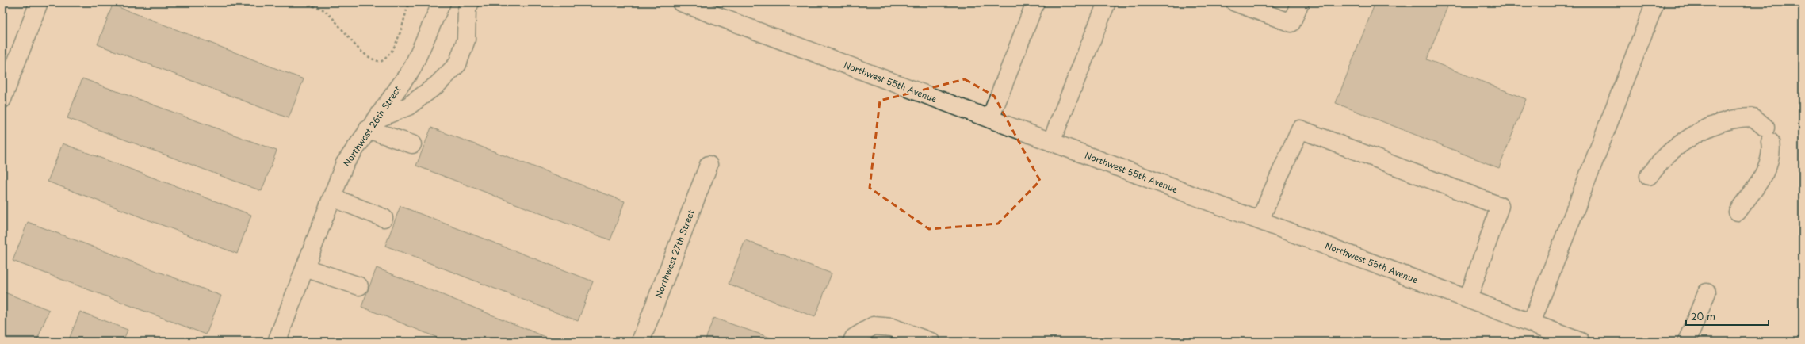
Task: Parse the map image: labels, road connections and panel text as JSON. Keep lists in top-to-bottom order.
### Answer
{
  "streets": {
    "street": ["Northwest 55th Avenue", "Northwest 26th Street", "Northwest 27th Street"]
  },
  "scale_bar": "20 m"
}
